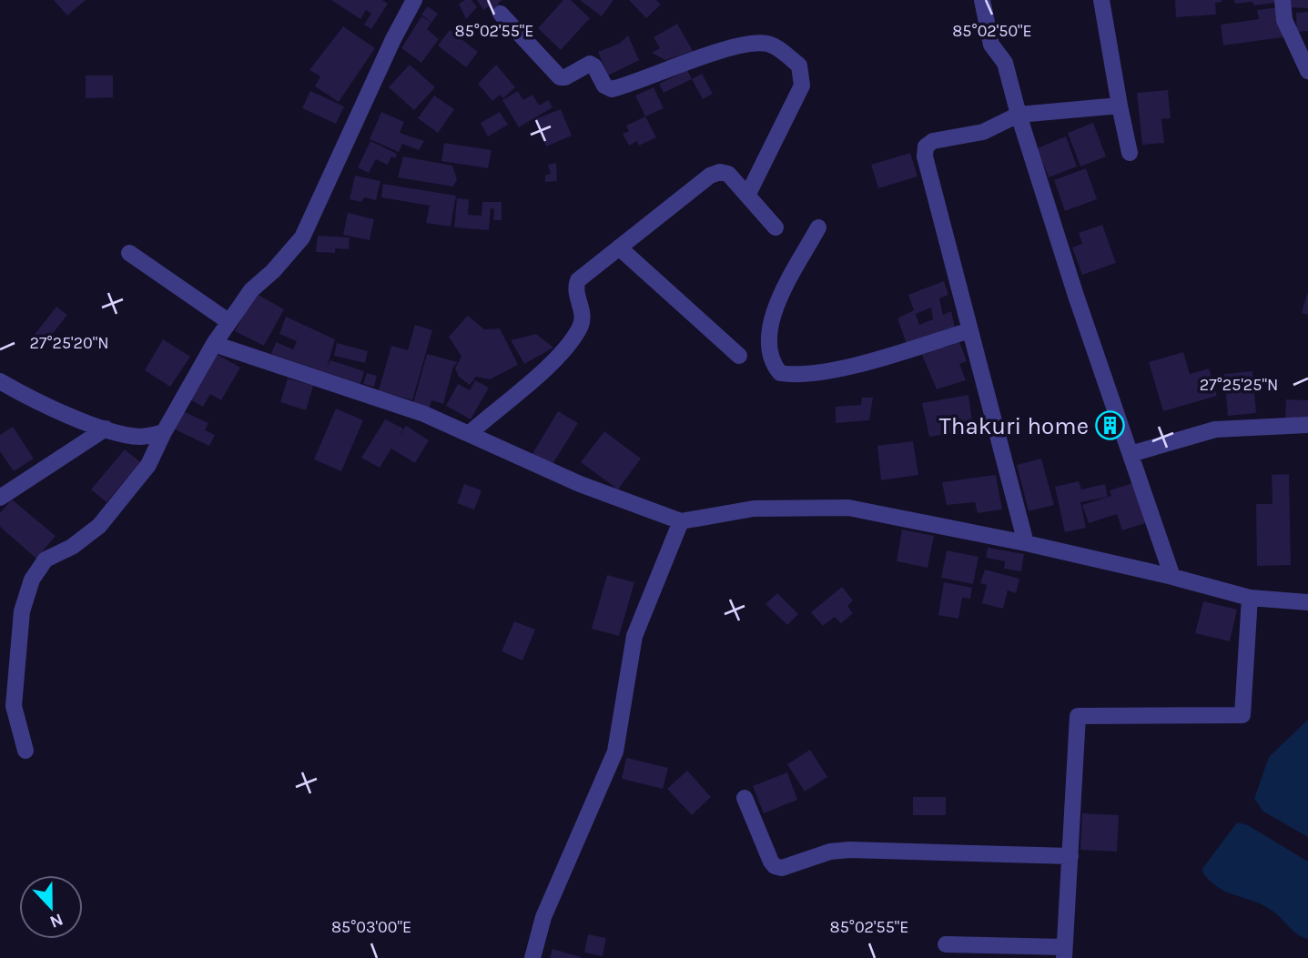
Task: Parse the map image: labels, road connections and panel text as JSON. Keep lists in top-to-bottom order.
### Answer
{
  "places": {
    "building": ["Thakuri home"]
  },
  "north": "bottom",
  "coordinates": [
    "85°02'55\"E",
    "85°02'50\"E",
    "27°25'20\"N",
    "27°25'25\"N",
    "85°03'00\"E"
  ]
}
